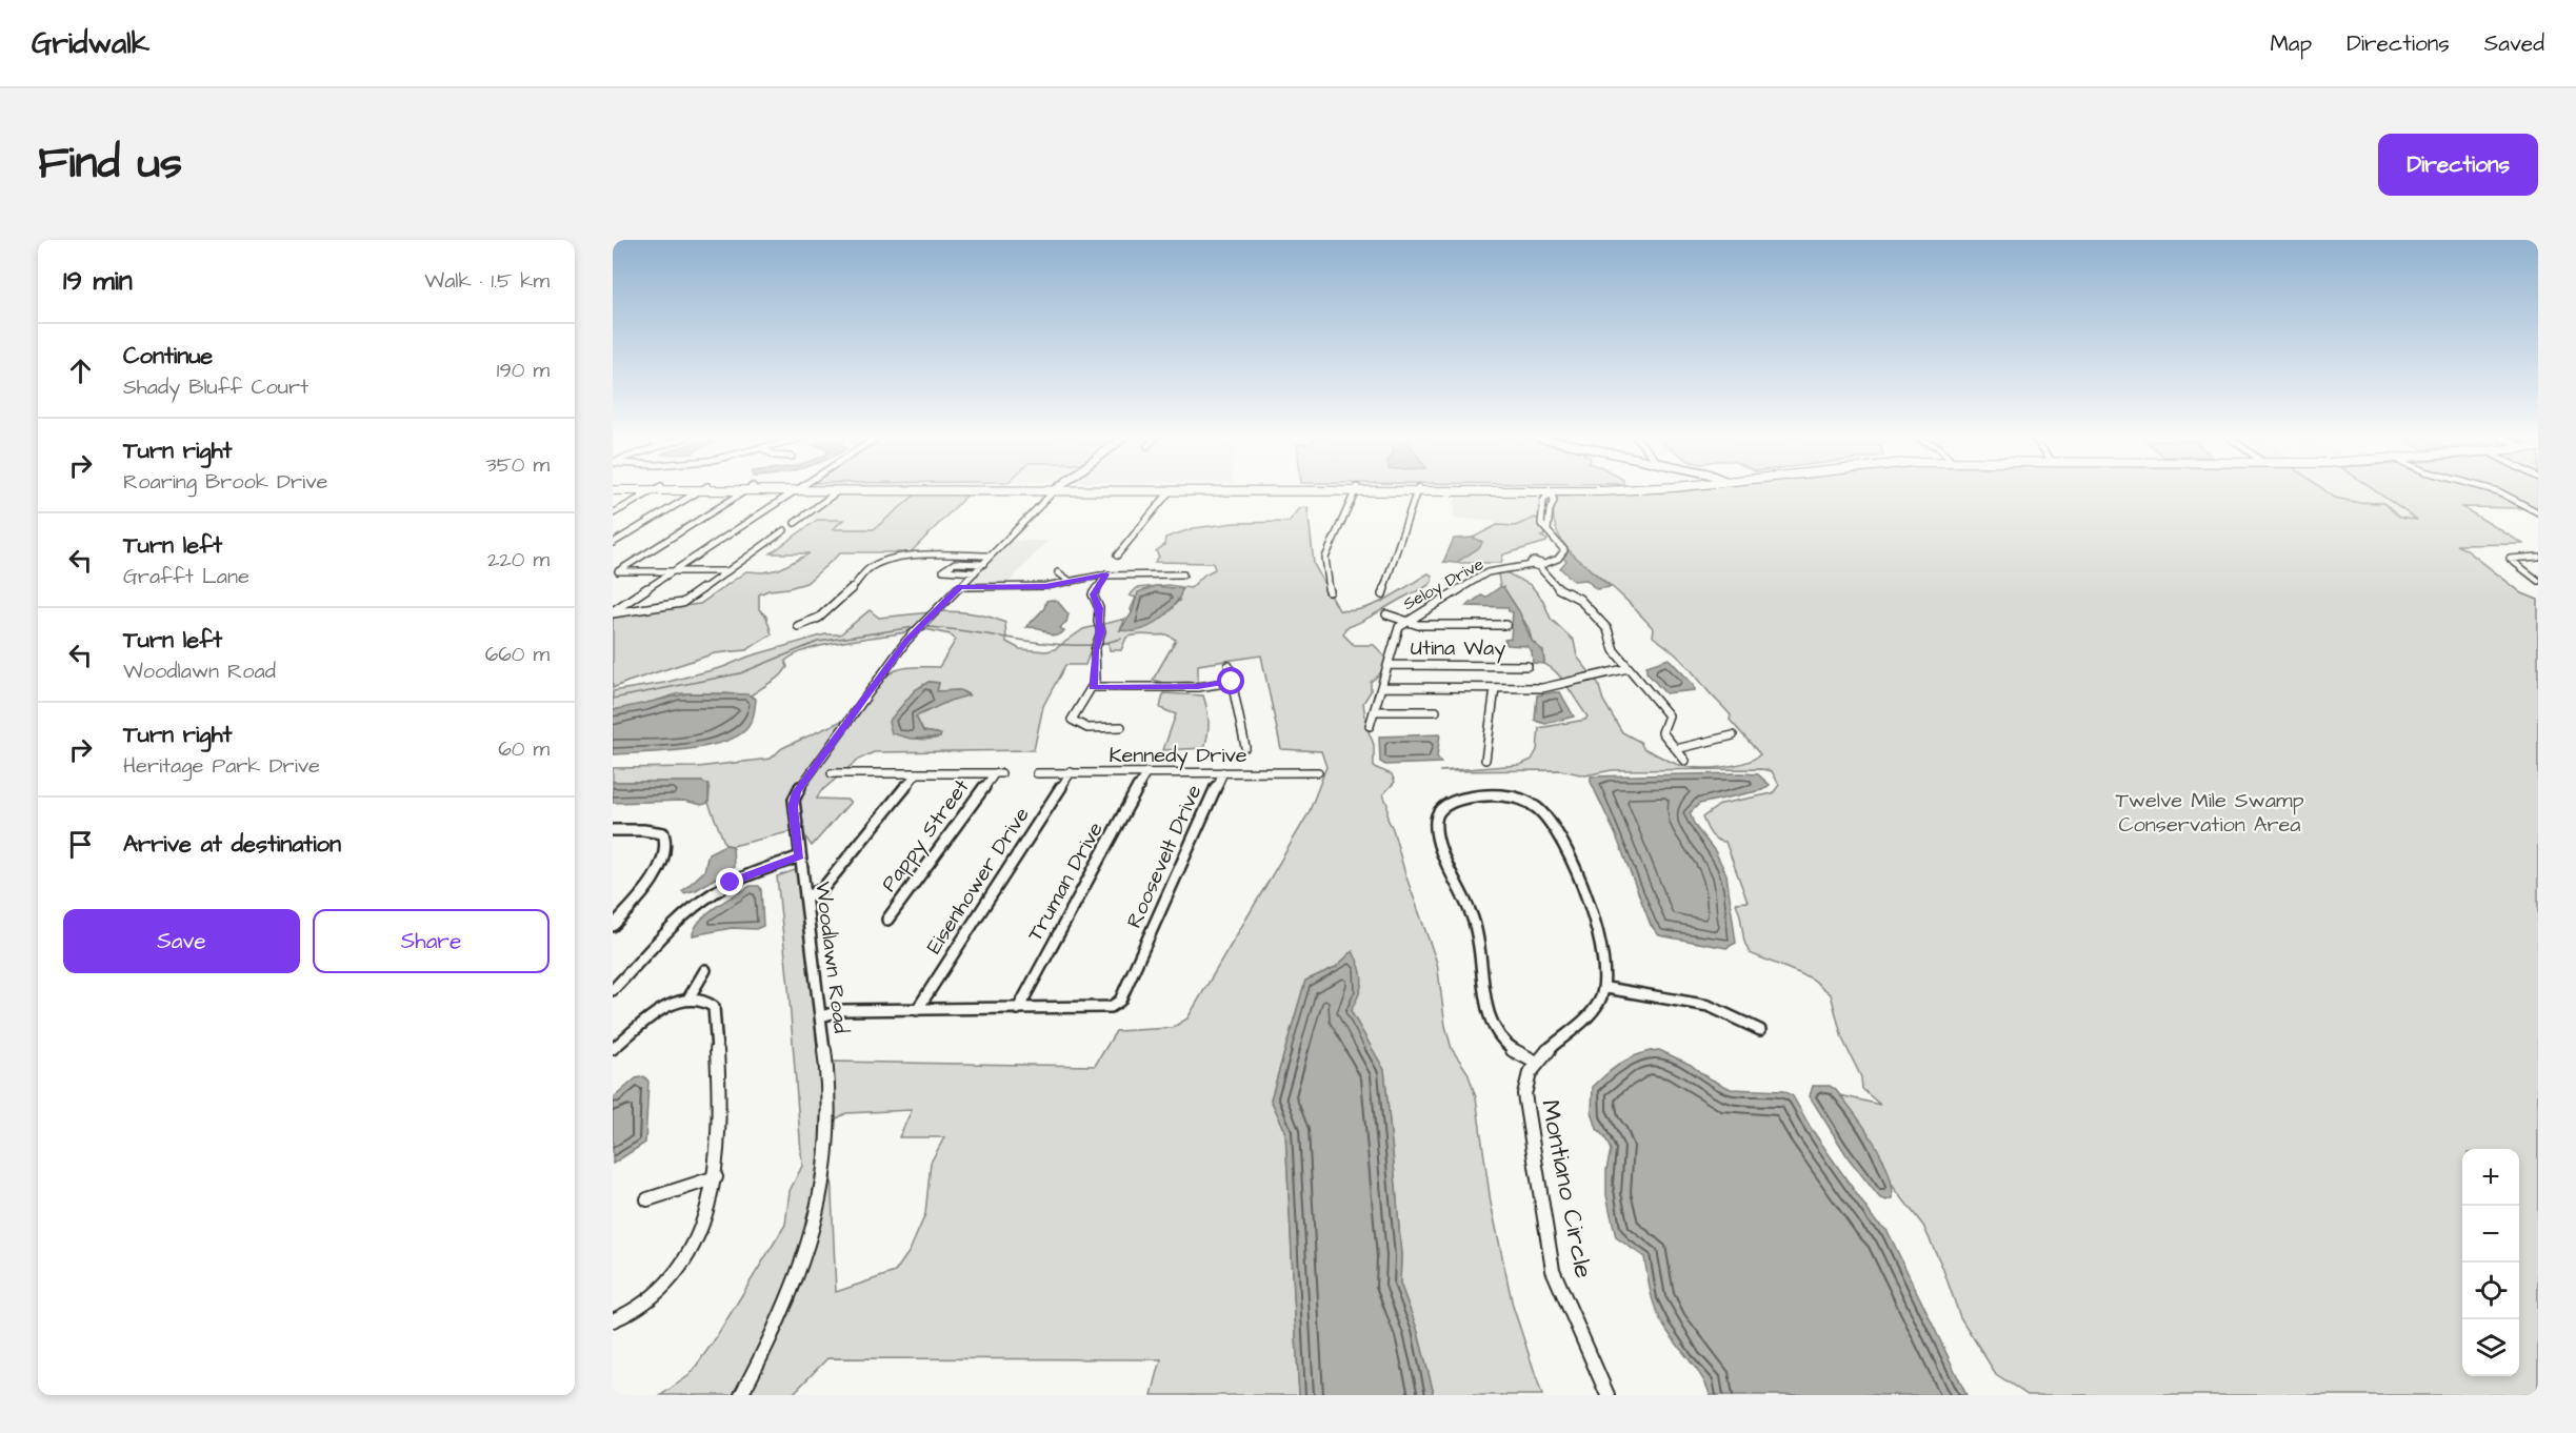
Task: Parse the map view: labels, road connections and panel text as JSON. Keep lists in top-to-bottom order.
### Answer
{
  "streets": {
    "street": [
      "Seloy Drive",
      "Utina Way",
      "Kennedy Drive",
      "Pappy Street",
      "Roosevelt Drive",
      "Eisenhower Drive",
      "Truman Drive",
      "Woodlawn Road",
      "Montiano Circle"
    ]
  },
  "crossings": [
    ["Seloy Drive", "Utina Way"],
    ["Kennedy Drive", "Roosevelt Drive"],
    ["Kennedy Drive", "Eisenhower Drive"],
    ["Kennedy Drive", "Truman Drive"],
    ["Roosevelt Drive", "Eisenhower Drive"],
    ["Roosevelt Drive", "Truman Drive"],
    ["Roosevelt Drive", "Woodlawn Road"]
  ],
  "parks": ["Twelve Mile Swamp Conservation Area"],
  "page": {
    "header": "Gridwalk",
    "nav": ["Map", "Directions", "Saved"],
    "title": "Find us",
    "buttons": [
      "Directions",
      ["Save", "Share"]
    ],
    "heading": ["19 min", "Walk · 1.5 km"],
    "list": [
      ["Continue", "Shady Bluff Court", "190 m"],
      ["Turn right", "Roaring Brook Drive", "350 m"],
      ["Turn left", "Grafft Lane", "220 m"],
      ["Turn left", "Woodlawn Road", "660 m"],
      ["Turn right", "Heritage Park Drive", "60 m"],
      "Arrive at destination"
    ],
    "map_buttons": ["+", "−"]
  }
}
